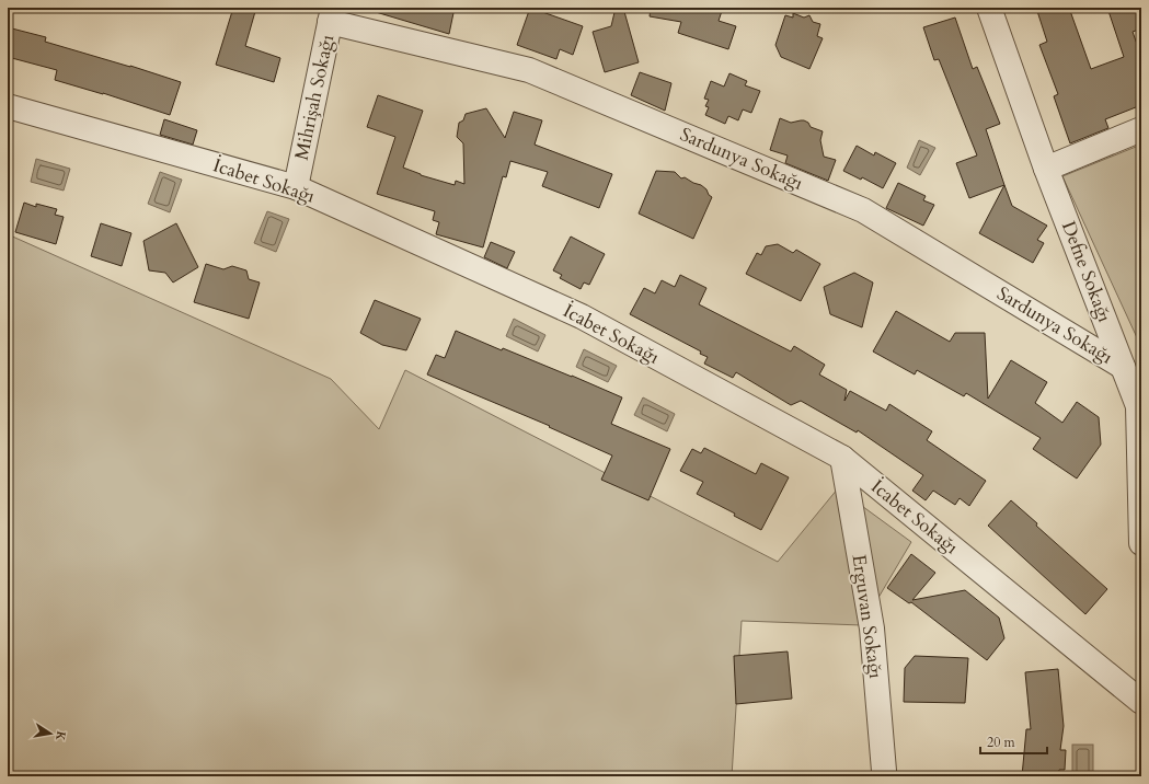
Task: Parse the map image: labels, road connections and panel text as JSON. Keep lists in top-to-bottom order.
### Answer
{
  "streets": {
    "street": [
      "Mihrişah Sokağı",
      "Sardunya Sokağı",
      "İcabet Sokağı",
      "Defne Sokağı",
      "Erguvan Sokağı"
    ]
  },
  "crossings": [
    ["Mihrişah Sokağı", "Sardunya Sokağı"],
    ["Mihrişah Sokağı", "İcabet Sokağı"],
    ["Sardunya Sokağı", "Defne Sokağı"],
    ["İcabet Sokağı", "Erguvan Sokağı"]
  ],
  "scale_bar": "20 m",
  "north": "right"
}
